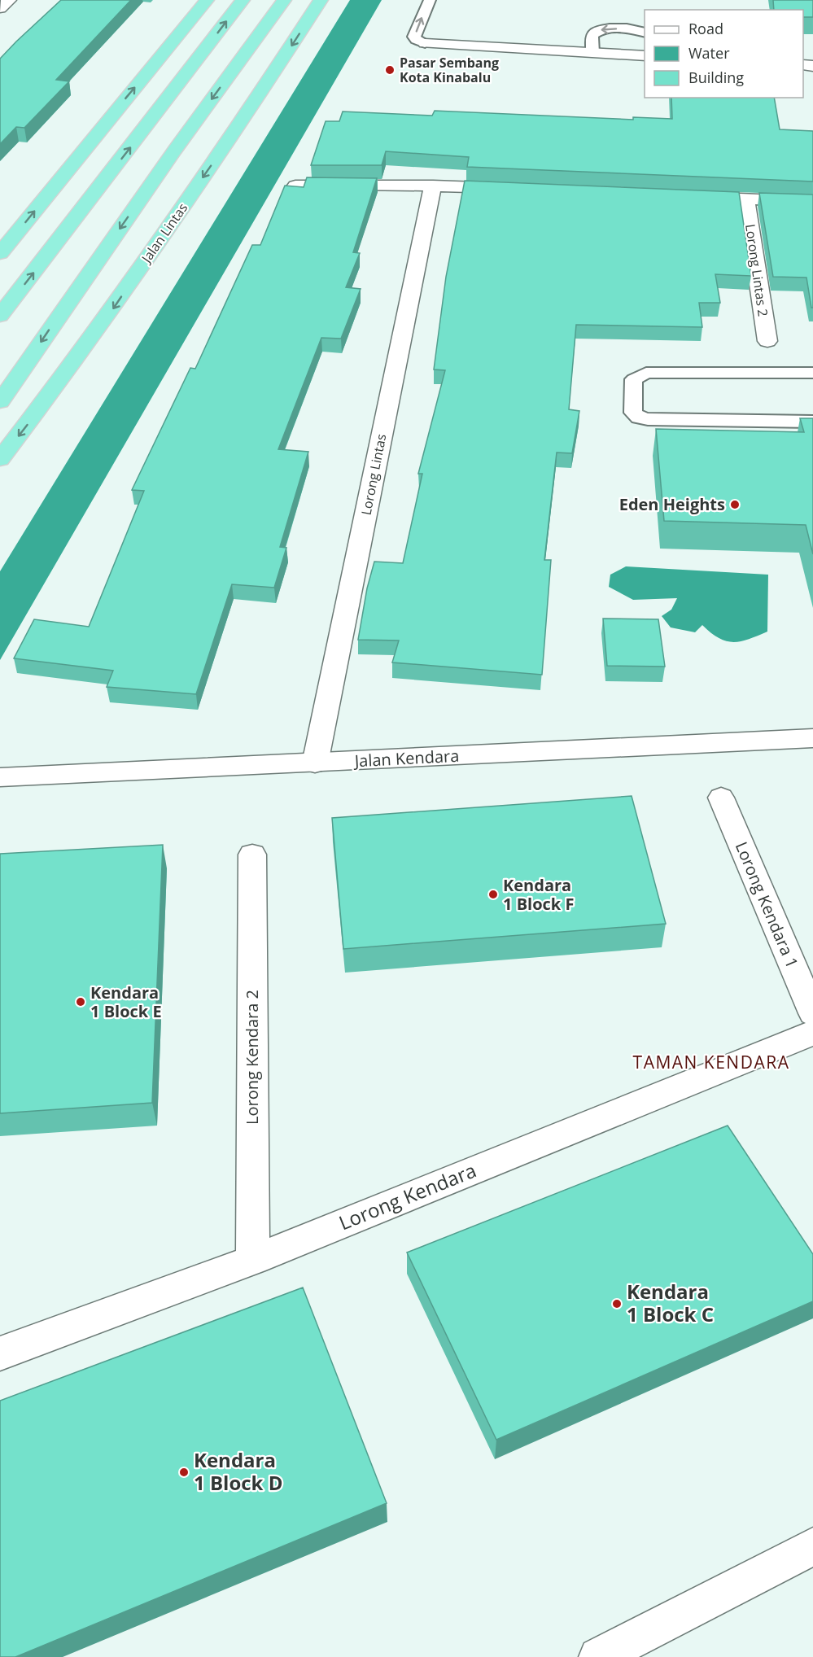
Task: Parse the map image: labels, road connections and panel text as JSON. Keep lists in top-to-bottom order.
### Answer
{
  "streets": {
    "highway": ["Jalan Lintas"],
    "street": [
      "Lorong Lintas 2",
      "Lorong Lintas",
      "Jalan Kendara",
      "Lorong Kendara 1",
      "Lorong Kendara 2",
      "Lorong Kendara"
    ]
  },
  "crossings": [
    ["Lorong Lintas", "Jalan Kendara"],
    ["Lorong Kendara 2", "Lorong Kendara"]
  ],
  "districts": ["TAMAN KENDARA"],
  "places": [
    "Pasar Sembang Kota Kinabalu",
    "Eden Heights",
    "Kendara 1 Block F",
    "Kendara 1 Block E",
    "Kendara 1 Block C",
    "Kendara 1 Block D"
  ],
  "legend": ["Road", "Water", "Building"]
}
